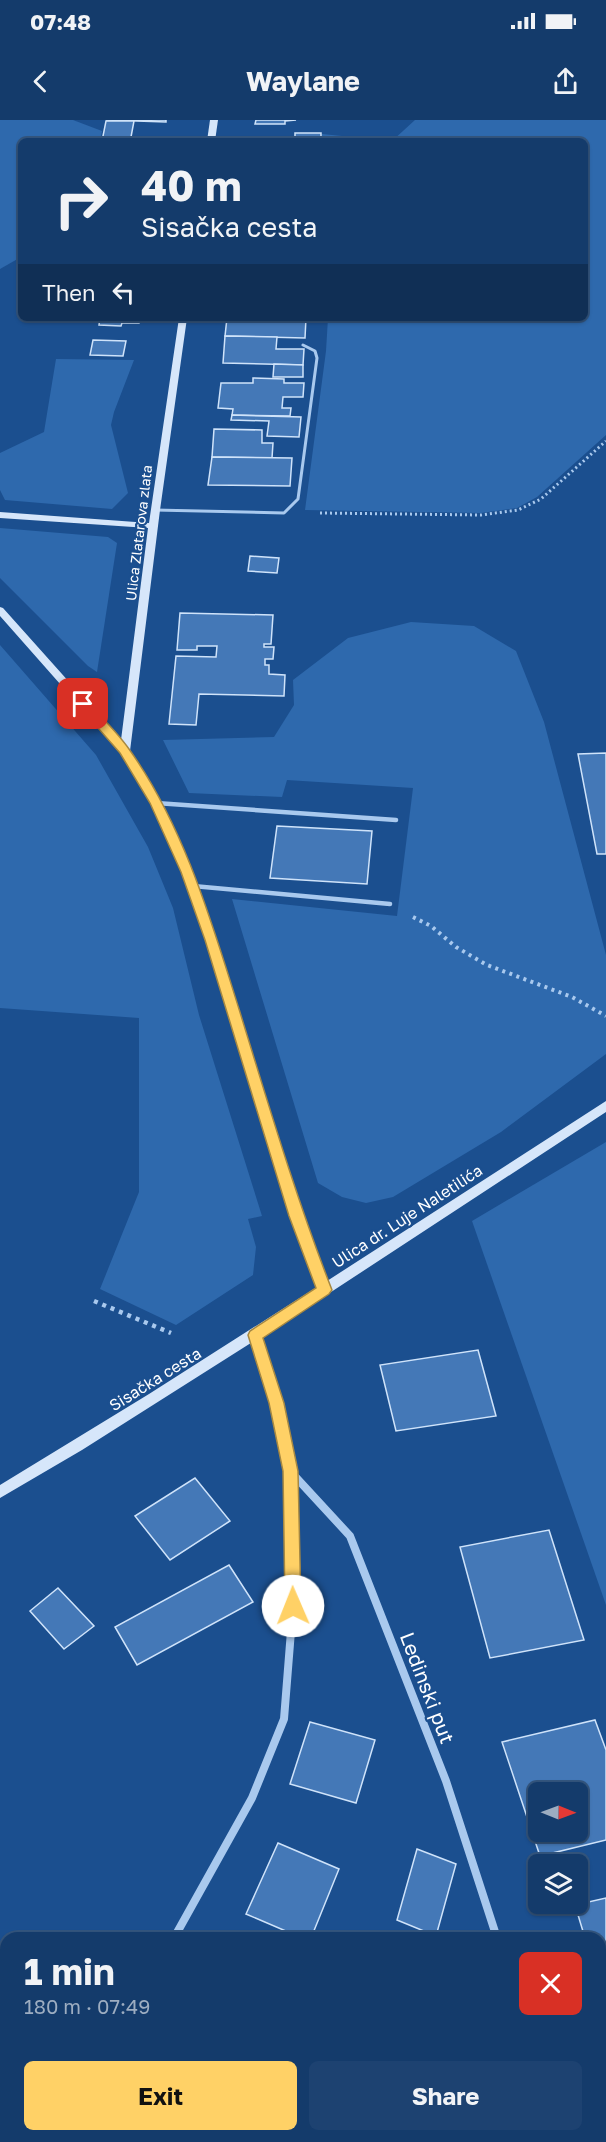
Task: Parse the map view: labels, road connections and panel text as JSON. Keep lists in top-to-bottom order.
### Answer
{
  "streets": {
    "street": [
      "Ulica Zlatarova zlata",
      "Ulica dr. Luje Naletilića",
      "Sisačka cesta",
      "Ledinski put"
    ]
  },
  "crossings": [
    ["Ulica Zlatarova zlata", "Ulica dr. Luje Naletilića"],
    ["Ulica dr. Luje Naletilića", "Sisačka cesta"]
  ],
  "north": "right",
  "page": {
    "status": "07:48",
    "header": "Waylane",
    "turn": ["40 m", "Sisačka cesta"],
    "then": "Then",
    "heading": ["1 min", "180 m · 07:49"],
    "buttons": ["Exit", "Share"]
  }
}
